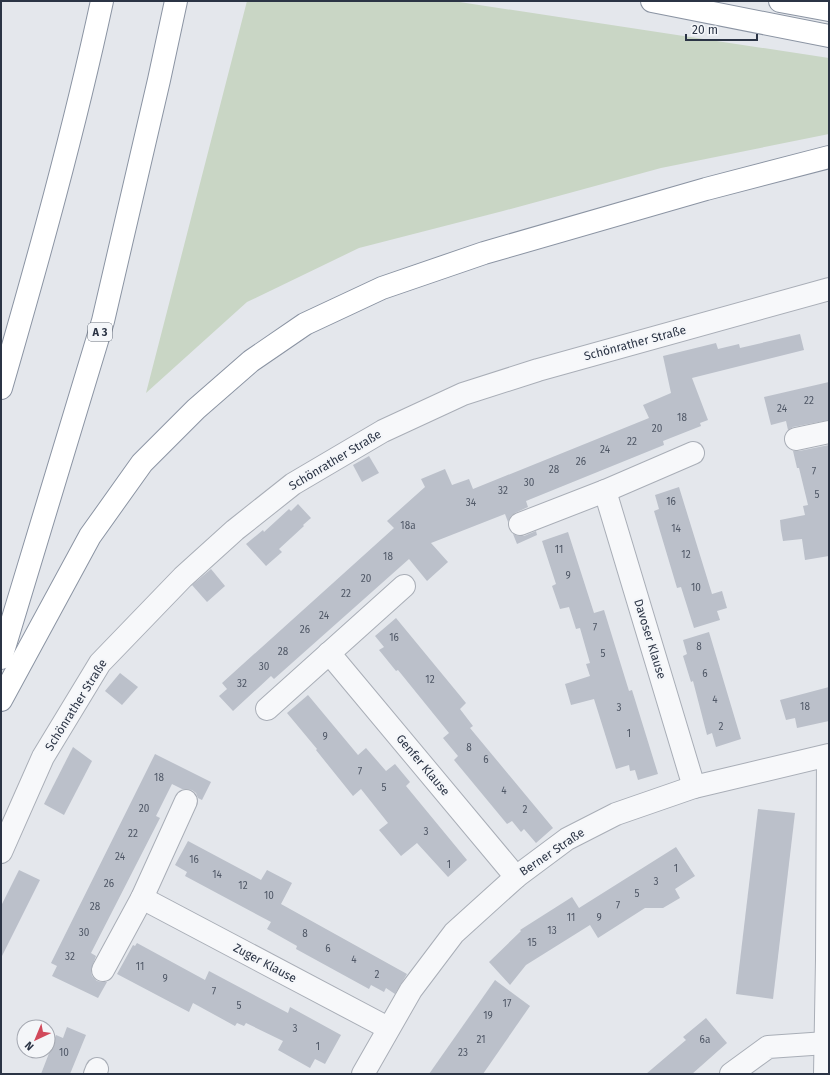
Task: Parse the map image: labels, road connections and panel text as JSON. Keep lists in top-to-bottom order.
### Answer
{
  "streets": {
    "highway": ["A 3"],
    "street": [
      "Schönrather Straße",
      "Davoser Klause",
      "Genfer Klause",
      "Berner Straße",
      "Zuger Klause"
    ]
  },
  "crossings": [
    ["Davoser Klause", "Berner Straße"],
    ["Genfer Klause", "Berner Straße"],
    ["Berner Straße", "Zuger Klause"]
  ],
  "house_numbers": [
    "22",
    "24",
    "18",
    "20",
    "22",
    "24",
    "26",
    "28",
    "7",
    "30",
    "32",
    "5",
    "16",
    "34",
    "18a",
    "14",
    "11",
    "12",
    "18",
    "9",
    "20",
    "10",
    "22",
    "24",
    "7",
    "26",
    "16",
    "8",
    "28",
    "5",
    "30",
    "6",
    "12",
    "32",
    "4",
    "18",
    "3",
    "2",
    "1",
    "9",
    "8",
    "6",
    "7",
    "18",
    "5",
    "4",
    "20",
    "2",
    "3",
    "22",
    "24",
    "16",
    "1",
    "1",
    "14",
    "3",
    "26",
    "12",
    "5",
    "10",
    "7",
    "28",
    "11",
    "9",
    "13",
    "30",
    "8",
    "15",
    "6",
    "32",
    "4",
    "11",
    "2",
    "9",
    "7",
    "17",
    "5",
    "19",
    "3",
    "21",
    "6a",
    "1",
    "10",
    "23"
  ],
  "scale_bar": "20 m",
  "north": "bottom left"
}
